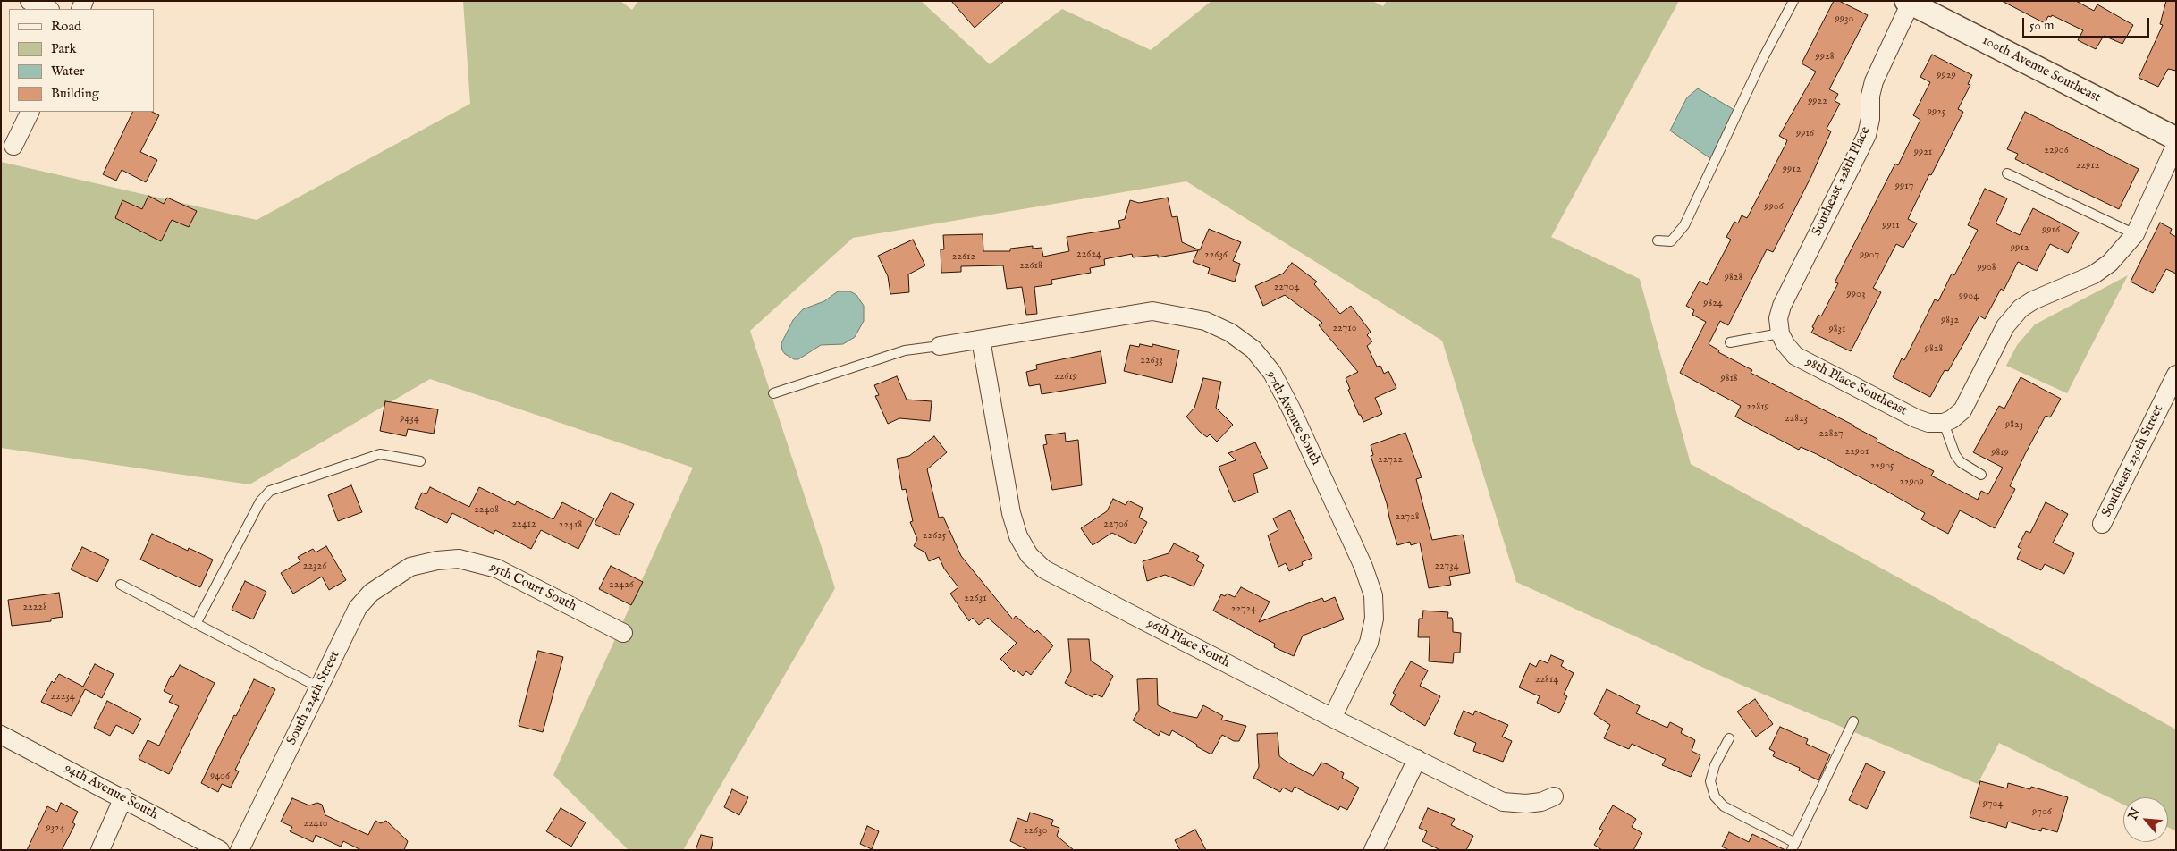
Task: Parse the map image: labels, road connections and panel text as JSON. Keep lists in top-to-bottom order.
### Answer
{
  "streets": {
    "street": [
      "100th Avenue Southeast",
      "Southeast 228th Place",
      "98th Place Southeast",
      "97th Avenue South",
      "Southeast 230th Street",
      "95th Court South",
      "96th Place South",
      "South 224th Street",
      "94th Avenue South"
    ]
  },
  "crossings": [
    ["100th Avenue Southeast", "Southeast 228th Place"],
    ["Southeast 228th Place", "98th Place Southeast"],
    ["97th Avenue South", "96th Place South"],
    ["95th Court South", "South 224th Street"]
  ],
  "house_numbers": [
    "9930",
    "9928",
    "9929",
    "9922",
    "9925",
    "9916",
    "22906",
    "9921",
    "22912",
    "9912",
    "9917",
    "9906",
    "9911",
    "9916",
    "9912",
    "22624",
    "22636",
    "9907",
    "22612",
    "22618",
    "9908",
    "9828",
    "22704",
    "9903",
    "9904",
    "9824",
    "9832",
    "22710",
    "9831",
    "9828",
    "22633",
    "22619",
    "9818",
    "22819",
    "9434",
    "22823",
    "9823",
    "22827",
    "22901",
    "9819",
    "22722",
    "22905",
    "22909",
    "22408",
    "22728",
    "22412",
    "22706",
    "22418",
    "22625",
    "22326",
    "22734",
    "22426",
    "22631",
    "22228",
    "22724",
    "22814",
    "22234",
    "9406",
    "9704",
    "9706",
    "22410",
    "9324",
    "22630"
  ],
  "legend": [
    "Road",
    "Park",
    "Water",
    "Building"
  ],
  "scale_bar": "50 m",
  "north": "top left"
}
